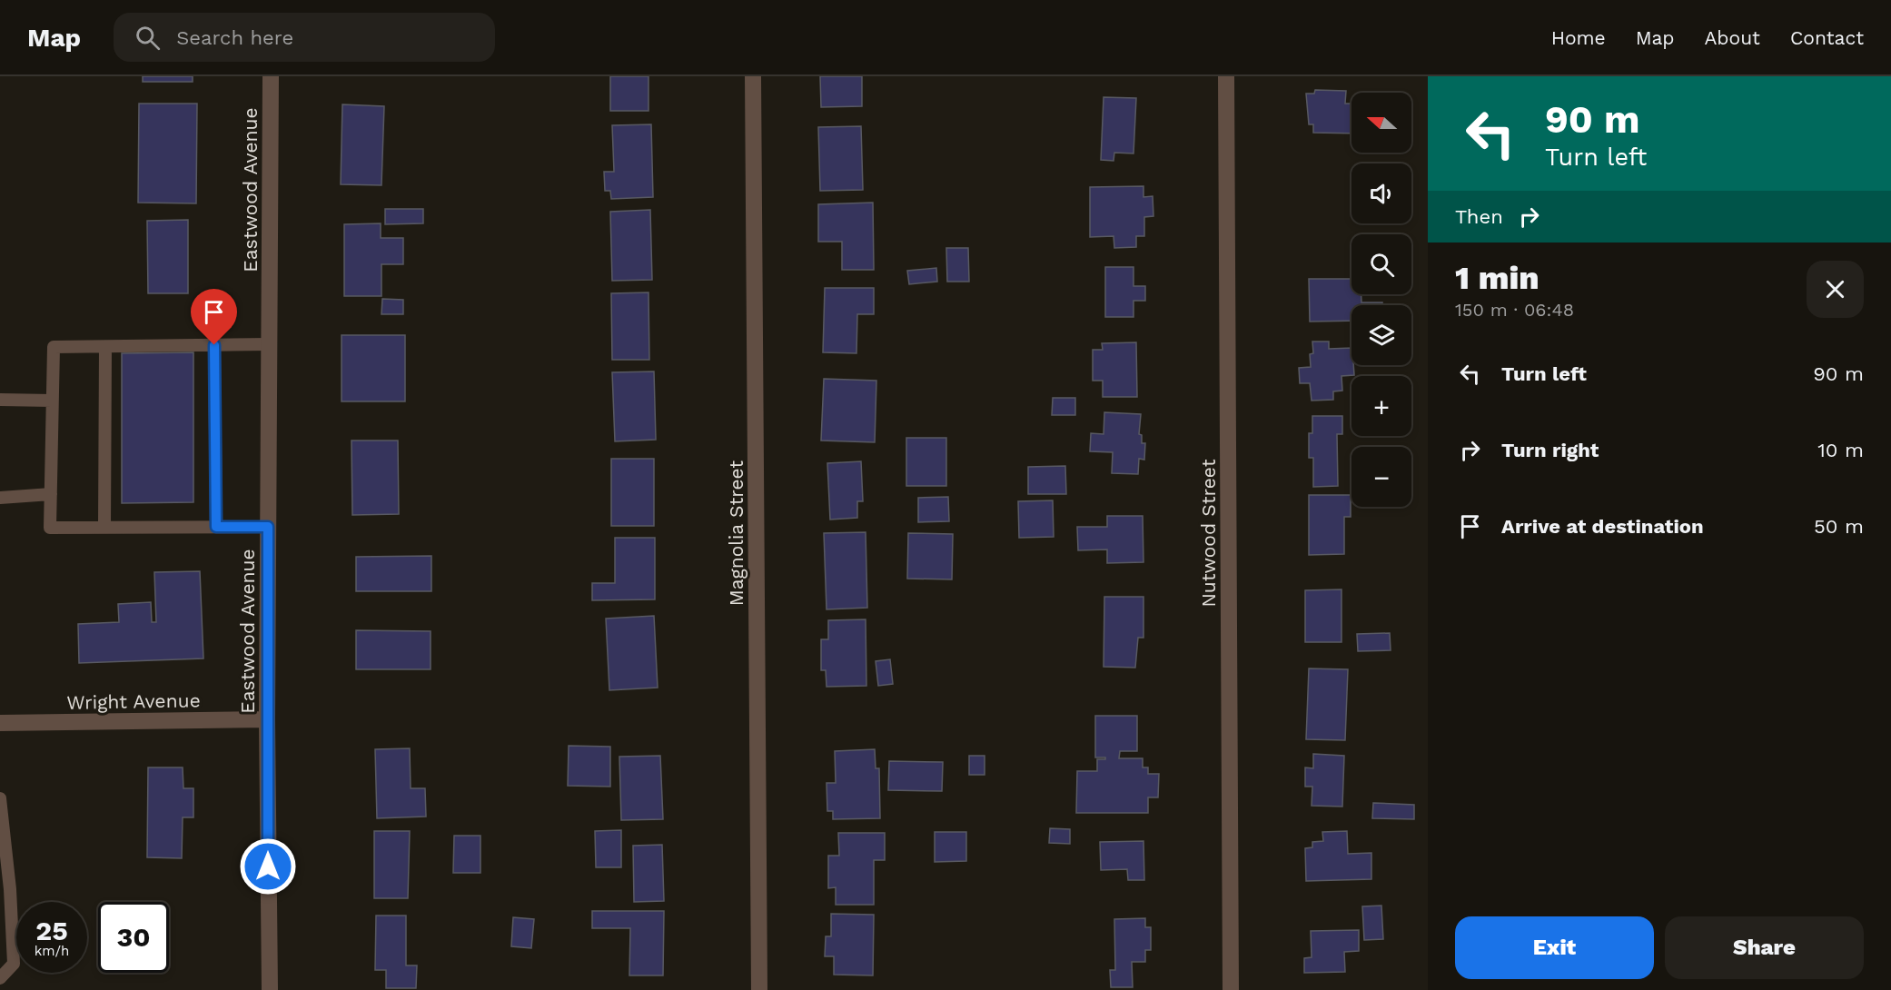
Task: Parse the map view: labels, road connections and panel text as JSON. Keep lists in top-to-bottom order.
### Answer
{
  "streets": {
    "street": [
      "Eastwood Avenue",
      "Magnolia Street",
      "Nutwood Street",
      "Wright Avenue"
    ]
  },
  "crossings": [
    ["Eastwood Avenue", "Wright Avenue"]
  ],
  "north": "left",
  "page": {
    "header": "Map",
    "search": "Search here",
    "nav": [
      "Home",
      "Map",
      "About",
      "Contact"
    ],
    "turn": ["90 m", "Turn left"],
    "map_buttons": ["+", "−"],
    "then": "Then",
    "heading": ["1 min", "150 m · 06:48"],
    "list": [
      {
        "name": "Turn left",
        "value": "90 m"
      },
      {
        "name": "Turn right",
        "value": "10 m"
      },
      {
        "name": "Arrive at destination",
        "value": "50 m"
      }
    ],
    "speed": "25 km/h",
    "limit": "30",
    "buttons": ["Exit", "Share"]
  }
}
